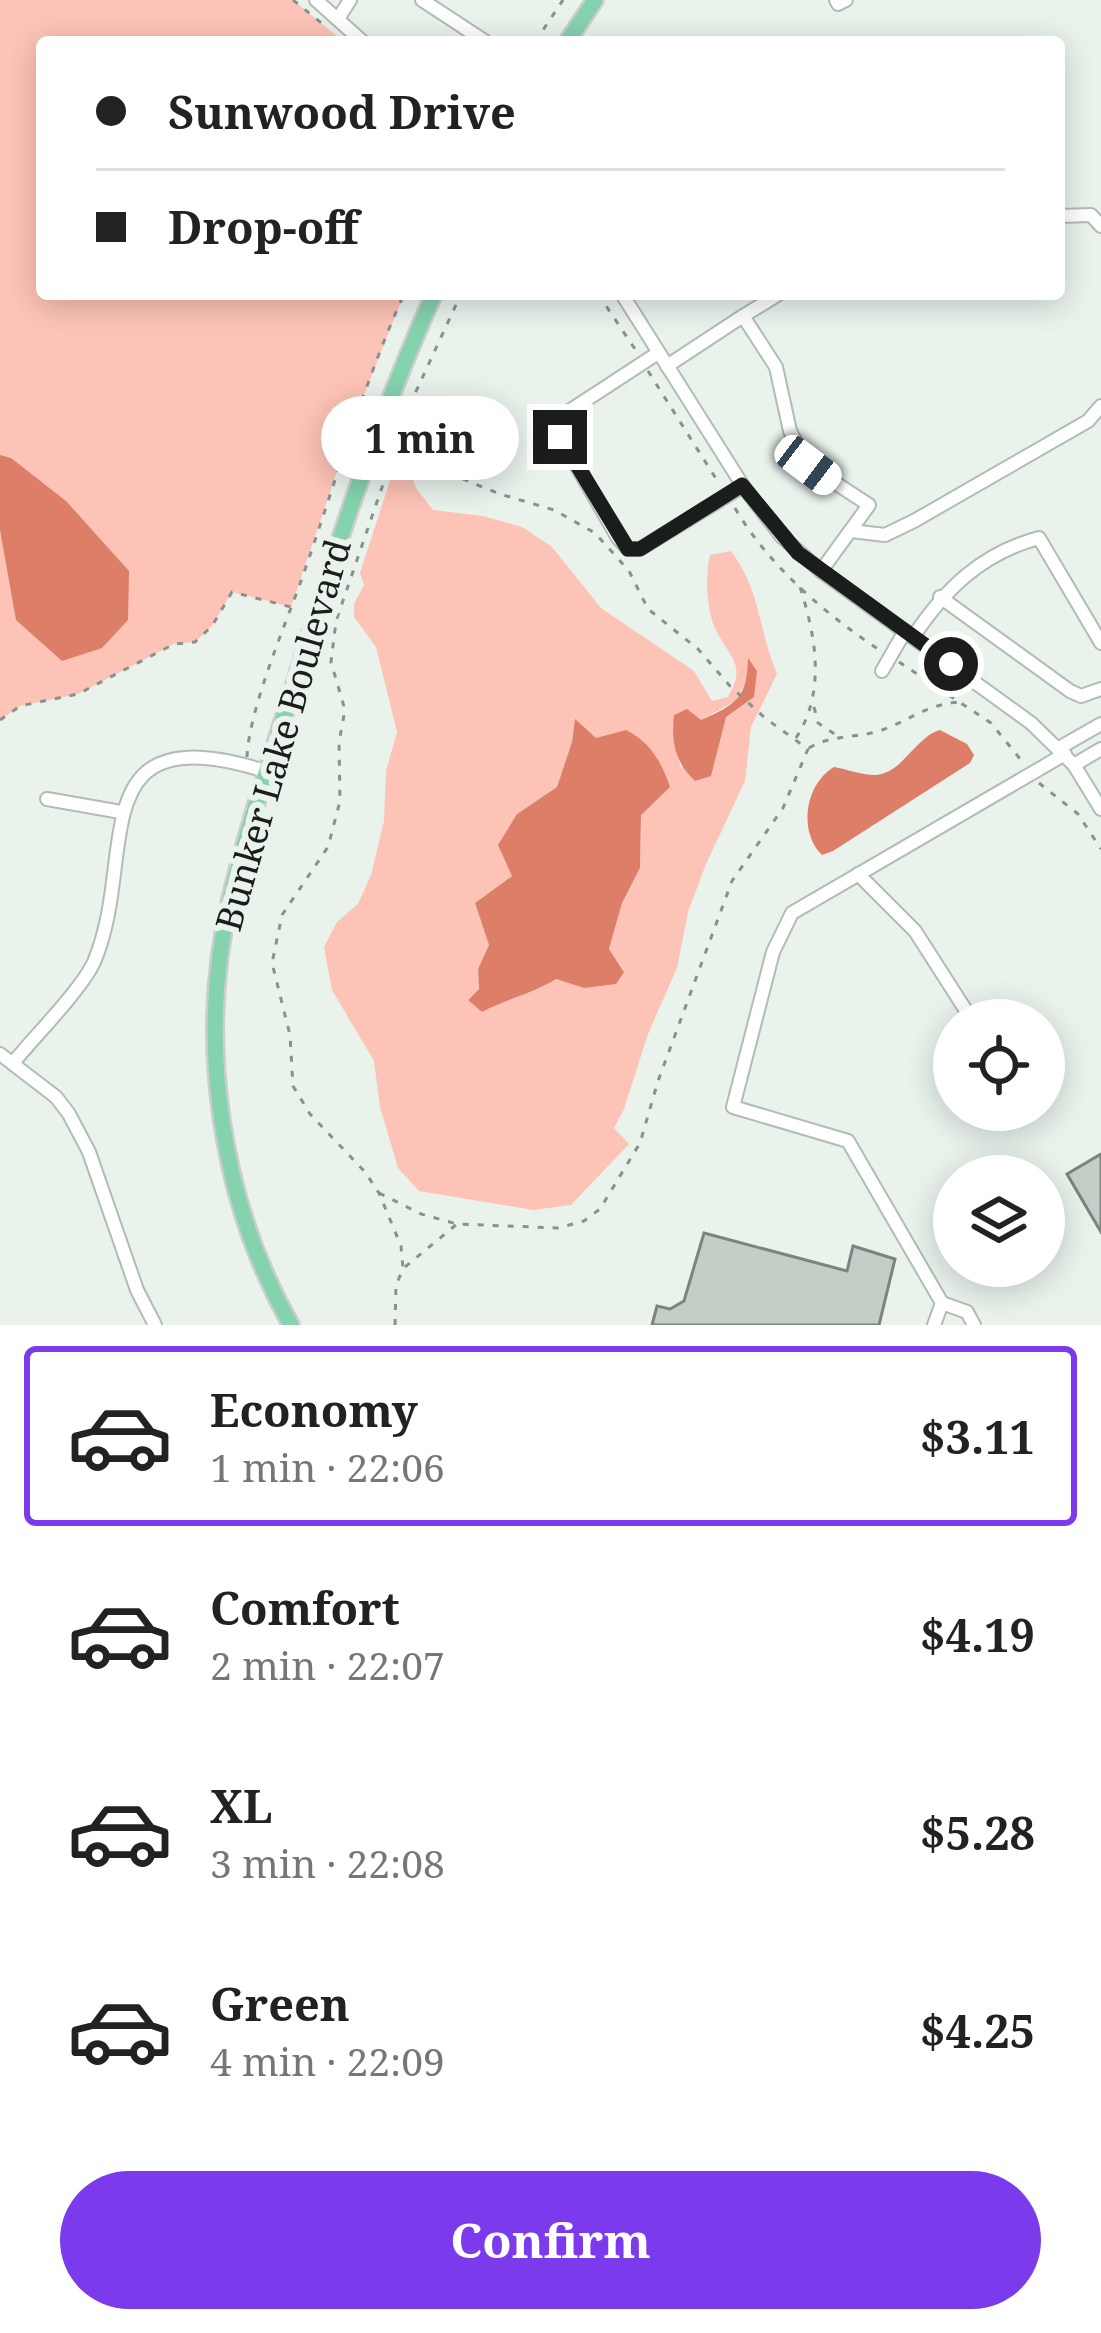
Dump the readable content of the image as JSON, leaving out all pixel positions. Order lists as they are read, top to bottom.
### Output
{
  "streets": {
    "main road": ["Bunker Lake Boulevard"]
  },
  "page": {
    "banner": ["Sunwood Drive", "Drop-off"],
    "bubble": "1 min",
    "list": [
      {
        "name": "Economy",
        "note": "1 min · 22:06",
        "value": "$3.11"
      },
      {
        "name": "Comfort",
        "note": "2 min · 22:07",
        "value": "$4.19"
      },
      {
        "name": "XL",
        "note": "3 min · 22:08",
        "value": "$5.28"
      },
      {
        "name": "Green",
        "note": "4 min · 22:09",
        "value": "$4.25"
      }
    ],
    "buttons": "Confirm"
  }
}
